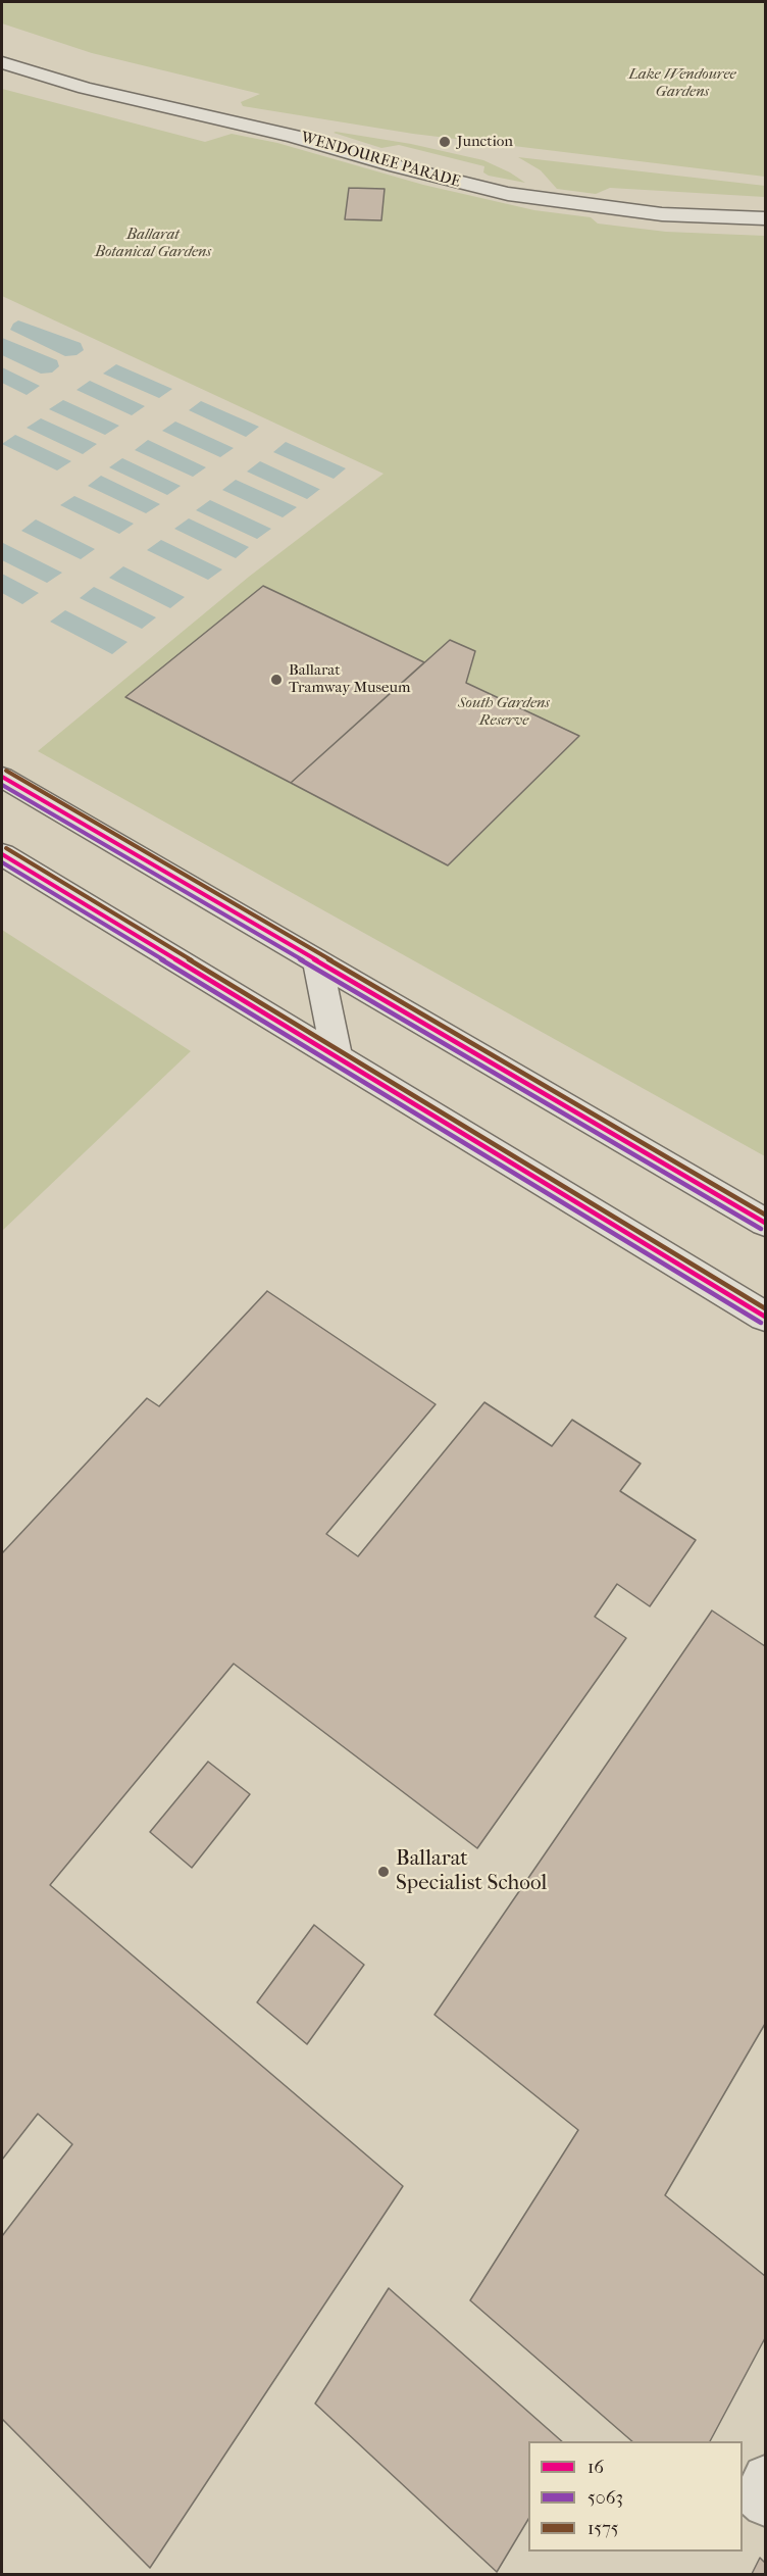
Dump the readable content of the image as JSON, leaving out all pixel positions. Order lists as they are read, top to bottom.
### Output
{
  "streets": {
    "main road": ["WENDOUREE PARADE"]
  },
  "parks": ["Lake Wendouree Gardens", "Ballarat Botanical Gardens", "South Gardens Reserve"],
  "places": ["Junction", "Ballarat Tramway Museum", "Ballarat Specialist School"],
  "lines": ["transit line 1575", "transit line 16", "transit line 5063"],
  "legend": ["16", "5063", "1575"]
}
